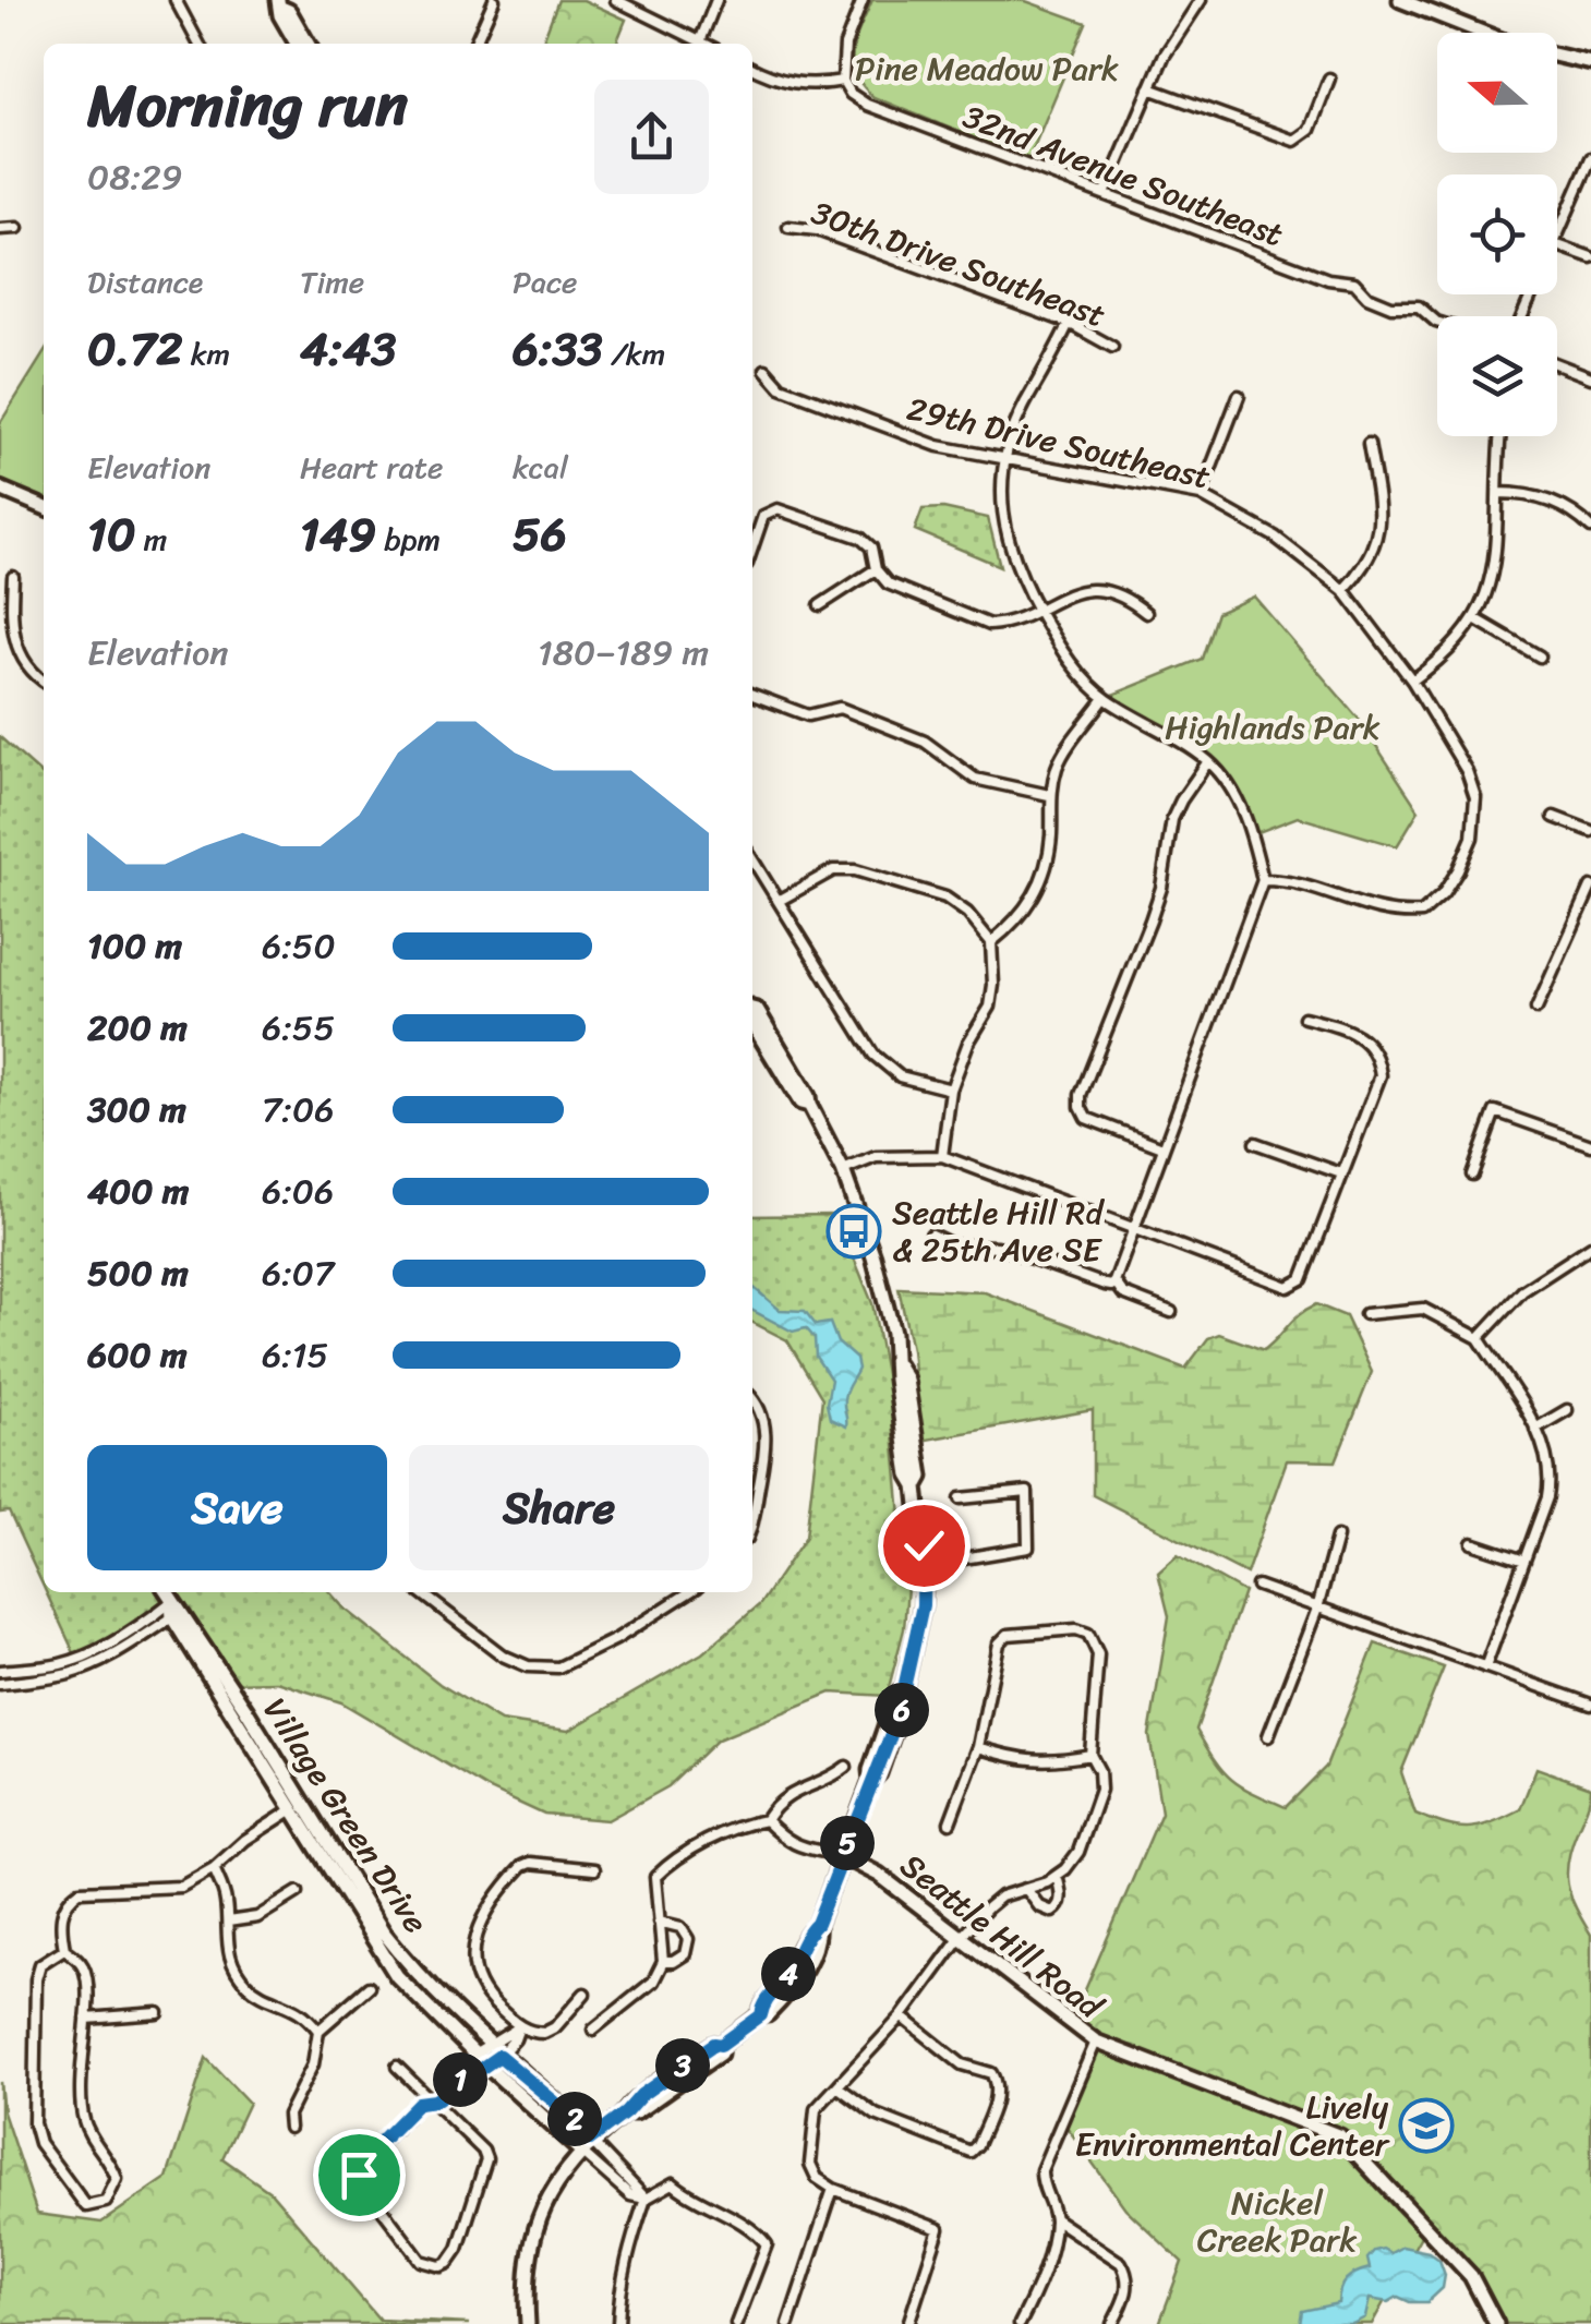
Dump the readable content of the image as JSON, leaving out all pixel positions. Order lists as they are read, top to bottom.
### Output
{
  "streets": {
    "street": [
      "32nd Avenue Southeast",
      "30th Drive Southeast",
      "29th Drive Southeast",
      "Village Green Drive",
      "Seattle Hill Road"
    ]
  },
  "parks": ["Pine Meadow Park", "Highlands Park", "Nickel Creek Park"],
  "places": {
    "bus stop": ["Seattle Hill Rd & 25th Ave SE"],
    "school or university": ["Lively Environmental Center"]
  },
  "north": "left",
  "page": {
    "heading": ["Morning run", "08:29"],
    "stats": [
      ["Distance", "0.72 km"],
      ["Time", "4:43"],
      ["Pace", "6:33 /km"],
      ["Elevation", "10 m"],
      ["Heart rate", "149 bpm"],
      ["kcal", "56"]
    ],
    "chart": ["Elevation", "180–189 m"],
    "list": [
      {
        "name": "100 m",
        "note": "6:50"
      },
      {
        "name": "200 m",
        "note": "6:55"
      },
      {
        "name": "300 m",
        "note": "7:06"
      },
      {
        "name": "400 m",
        "note": "6:06"
      },
      {
        "name": "500 m",
        "note": "6:07"
      },
      {
        "name": "600 m",
        "note": "6:15"
      }
    ],
    "buttons": ["Save", "Share"],
    "pins": [
      "6",
      "5",
      "4",
      "3",
      "1",
      "2"
    ]
  }
}
